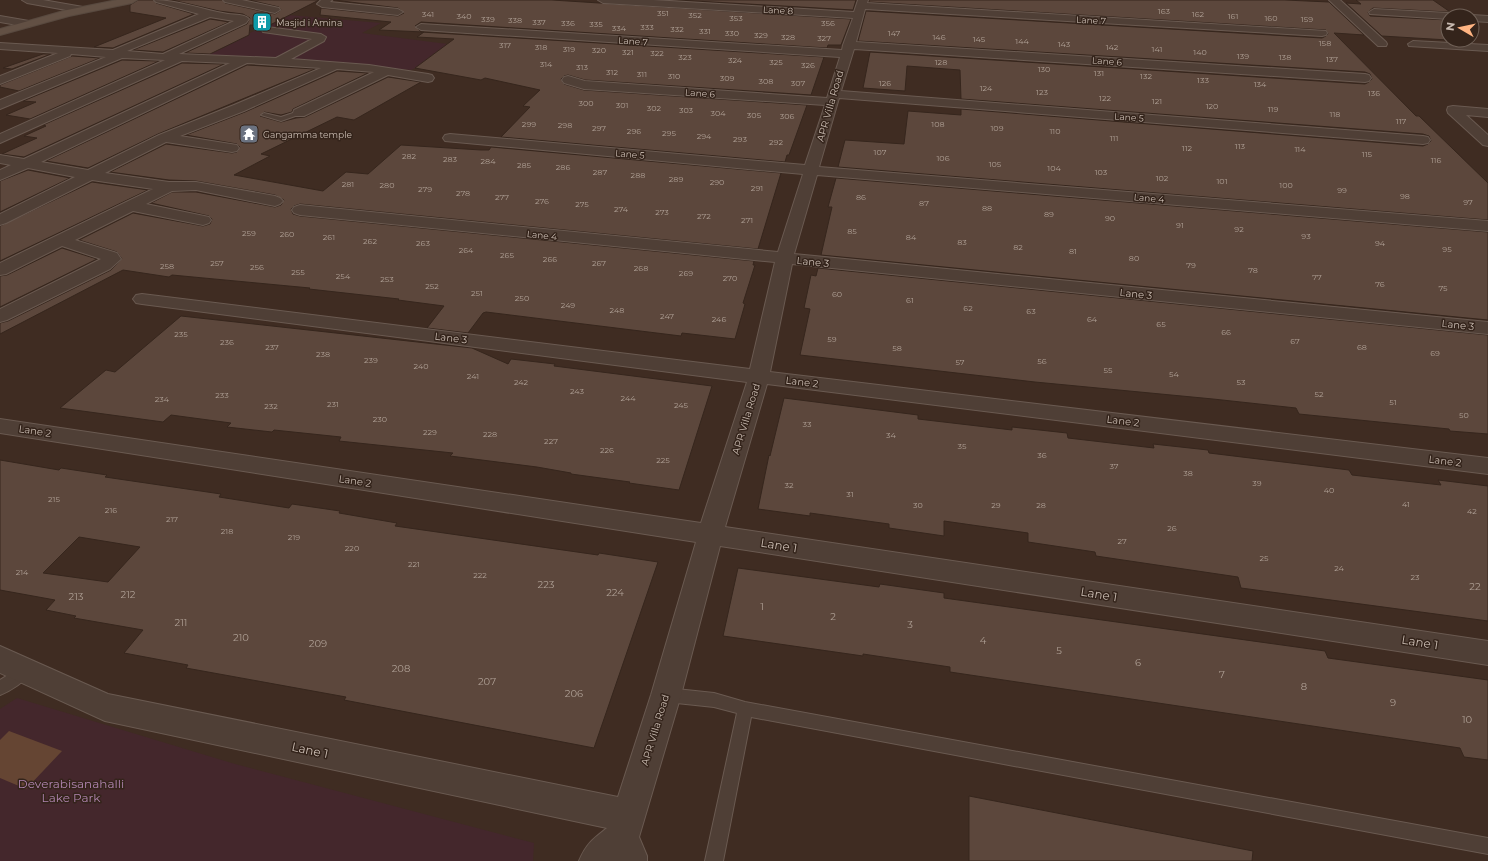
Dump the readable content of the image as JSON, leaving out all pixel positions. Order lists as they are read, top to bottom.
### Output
{
  "streets": {
    "street": [
      "Lane 8",
      "Lane 7",
      "Lane 6",
      "APR Villa Road",
      "Lane 5",
      "Lane 4",
      "Lane 3",
      "Lane 2",
      "Lane 1"
    ]
  },
  "crossings": [
    ["Lane 8", "Lane 7"],
    ["Lane 8", "APR Villa Road"],
    ["Lane 7", "Lane 6"],
    ["Lane 7", "APR Villa Road"],
    ["Lane 6", "APR Villa Road"],
    ["Lane 6", "Lane 5"],
    ["APR Villa Road", "Lane 5"],
    ["APR Villa Road", "Lane 4"],
    ["APR Villa Road", "Lane 3"],
    ["APR Villa Road", "Lane 2"],
    ["APR Villa Road", "Lane 1"],
    ["Lane 5", "Lane 4"],
    ["Lane 4", "Lane 3"],
    ["Lane 3", "Lane 2"],
    ["Lane 2", "Lane 1"]
  ],
  "parks": ["Deverabisanahalli Lake Park"],
  "places": {
    "building": ["Masjid i Amina"],
    "temple": ["Gangamma temple"]
  },
  "house_numbers": [
    "163",
    "351",
    "341",
    "162",
    "352",
    "340",
    "161",
    "353",
    "160",
    "339",
    "159",
    "338",
    "337",
    "336",
    "356",
    "335",
    "333",
    "334",
    "332",
    "331",
    "330",
    "147",
    "329",
    "328",
    "146",
    "327",
    "145",
    "144",
    "158",
    "143",
    "317",
    "318",
    "142",
    "319",
    "141",
    "320",
    "321",
    "140",
    "322",
    "139",
    "323",
    "138",
    "137",
    "324",
    "325",
    "128",
    "314",
    "326",
    "313",
    "130",
    "312",
    "131",
    "311",
    "310",
    "132",
    "309",
    "133",
    "308",
    "307",
    "126",
    "134",
    "124",
    "123",
    "136",
    "122",
    "121",
    "300",
    "301",
    "120",
    "302",
    "119",
    "303",
    "304",
    "118",
    "305",
    "306",
    "117",
    "299",
    "108",
    "298",
    "297",
    "109",
    "296",
    "110",
    "295",
    "294",
    "111",
    "293",
    "292",
    "113",
    "112",
    "114",
    "107",
    "115",
    "282",
    "106",
    "283",
    "116",
    "284",
    "105",
    "285",
    "286",
    "104",
    "287",
    "103",
    "288",
    "102",
    "289",
    "101",
    "290",
    "281",
    "280",
    "100",
    "291",
    "279",
    "99",
    "278",
    "98",
    "277",
    "86",
    "276",
    "97",
    "87",
    "275",
    "88",
    "274",
    "273",
    "89",
    "272",
    "90",
    "271",
    "91",
    "92",
    "85",
    "259",
    "260",
    "93",
    "261",
    "84",
    "262",
    "83",
    "263",
    "94",
    "82",
    "95",
    "264",
    "81",
    "265",
    "80",
    "266",
    "257",
    "267",
    "79",
    "258",
    "256",
    "268",
    "78",
    "255",
    "269",
    "254",
    "77",
    "270",
    "253",
    "76",
    "252",
    "75",
    "251",
    "60",
    "250",
    "61",
    "249",
    "62",
    "248",
    "63",
    "247",
    "246",
    "64",
    "65",
    "66",
    "235",
    "59",
    "67",
    "236",
    "237",
    "68",
    "58",
    "69",
    "238",
    "239",
    "56",
    "57",
    "240",
    "55",
    "54",
    "241",
    "242",
    "53",
    "243",
    "52",
    "233",
    "244",
    "234",
    "51",
    "231",
    "245",
    "232",
    "50",
    "230",
    "33",
    "229",
    "228",
    "34",
    "227",
    "35",
    "226",
    "36",
    "225",
    "37",
    "38",
    "39",
    "32",
    "40",
    "31",
    "215",
    "41",
    "30",
    "29",
    "28",
    "216",
    "42",
    "217",
    "26",
    "218",
    "219",
    "27",
    "220",
    "25",
    "221",
    "24",
    "214",
    "222",
    "23",
    "223",
    "22",
    "224",
    "212",
    "213",
    "1",
    "2",
    "211",
    "3",
    "210",
    "4",
    "209",
    "5",
    "6",
    "208",
    "7",
    "207",
    "8",
    "206",
    "9",
    "10"
  ],
  "north": "left"
}
